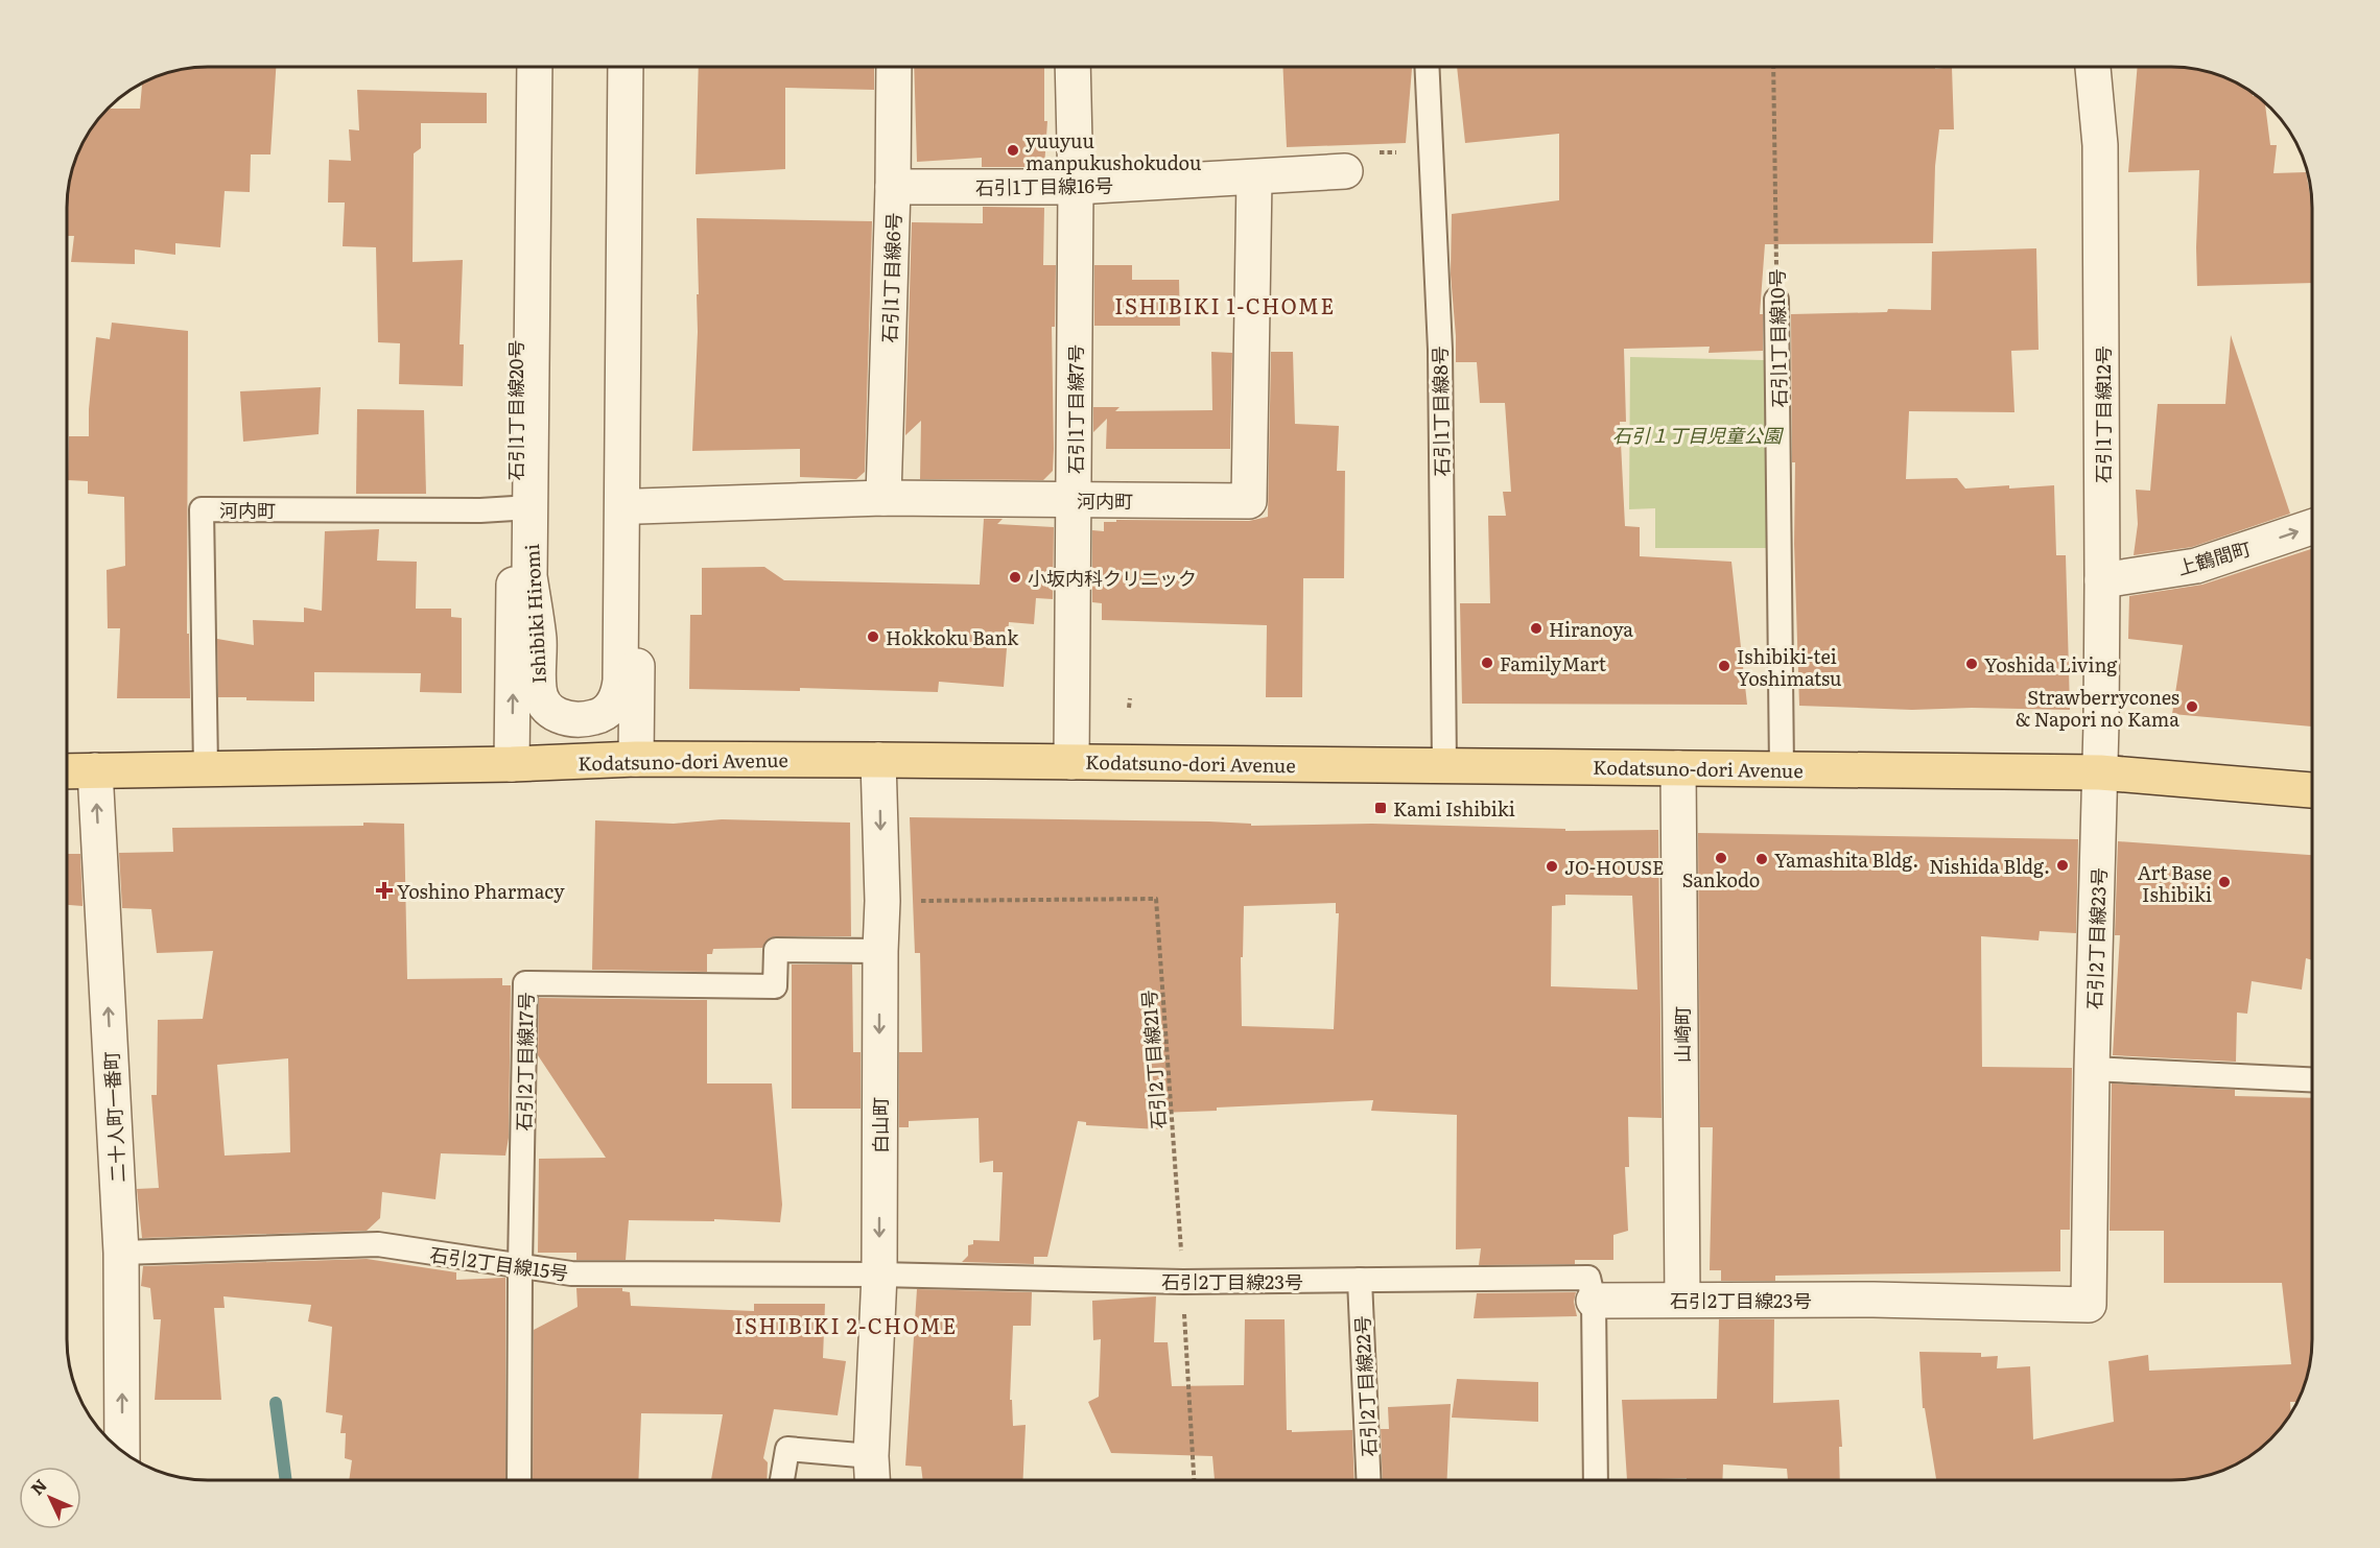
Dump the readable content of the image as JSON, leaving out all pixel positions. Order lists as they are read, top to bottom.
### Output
{
  "streets": {
    "main road": ["Kodatsuno-dori Avenue"],
    "street": [
      "石引1丁目線16号",
      "石引1丁目線6号",
      "石引1丁目線7号",
      "石引1丁目線20号",
      "石引1丁目線12号",
      "河内町",
      "上鶴間町",
      "Ishibiki Hiromi",
      "石引2丁目線23号",
      "山崎町",
      "二十人町一番町",
      "白山町"
    ],
    "lane": [
      "石引1丁目線10号",
      "石引1丁目線8号",
      "石引2丁目線17号",
      "石引2丁目線15号",
      "石引2丁目線22号"
    ],
    "path": ["石引2丁目線21号"]
  },
  "crossings": [
    ["石引1丁目線16号", "石引1丁目線6号"],
    ["石引1丁目線16号", "石引1丁目線7号"],
    ["石引1丁目線16号", "河内町"],
    ["石引1丁目線6号", "河内町"],
    ["石引1丁目線10号", "Kodatsuno-dori Avenue"],
    ["石引1丁目線7号", "河内町"],
    ["石引1丁目線7号", "Kodatsuno-dori Avenue"],
    ["石引1丁目線20号", "河内町"],
    ["石引1丁目線20号", "Kodatsuno-dori Avenue"],
    ["石引1丁目線8号", "Kodatsuno-dori Avenue"],
    ["石引1丁目線12号", "上鶴間町"],
    ["石引1丁目線12号", "Kodatsuno-dori Avenue"],
    ["石引1丁目線12号", "石引2丁目線23号"],
    ["河内町", "Kodatsuno-dori Avenue"],
    ["Kodatsuno-dori Avenue", "石引2丁目線23号"],
    ["Kodatsuno-dori Avenue", "山崎町"],
    ["Kodatsuno-dori Avenue", "二十人町一番町"],
    ["Kodatsuno-dori Avenue", "白山町"],
    ["石引2丁目線23号", "山崎町"],
    ["石引2丁目線23号", "石引2丁目線21号"],
    ["石引2丁目線23号", "白山町"],
    ["石引2丁目線23号", "石引2丁目線15号"],
    ["石引2丁目線23号", "石引2丁目線22号"],
    ["石引2丁目線21号", "白山町"],
    ["石引2丁目線17号", "白山町"],
    ["石引2丁目線17号", "石引2丁目線15号"],
    ["二十人町一番町", "石引2丁目線15号"],
    ["白山町", "石引2丁目線15号"]
  ],
  "one_way": ["上鶴間町", "二十人町一番町", "白山町"],
  "districts": ["ISHIBIKI 1-CHOME", "ISHIBIKI 2-CHOME"],
  "parks": ["石引１丁目児童公園"],
  "places": {
    "other": [
      "yuuyuu manpukushokudou",
      "小坂内科クリニック",
      "Hiranoya",
      "Hokkoku Bank",
      "FamilyMart",
      "Yoshida Living",
      "Ishibiki-tei Yoshimatsu",
      "Strawberrycones & Napori no Kama",
      "Sankodo",
      "Yamashita Bldg.",
      "Nishida Bldg.",
      "JO-HOUSE",
      "Art Base Ishibiki"
    ],
    "transit": ["Kami Ishibiki"],
    "health": ["Yoshino Pharmacy"]
  },
  "north": "top left"
}
